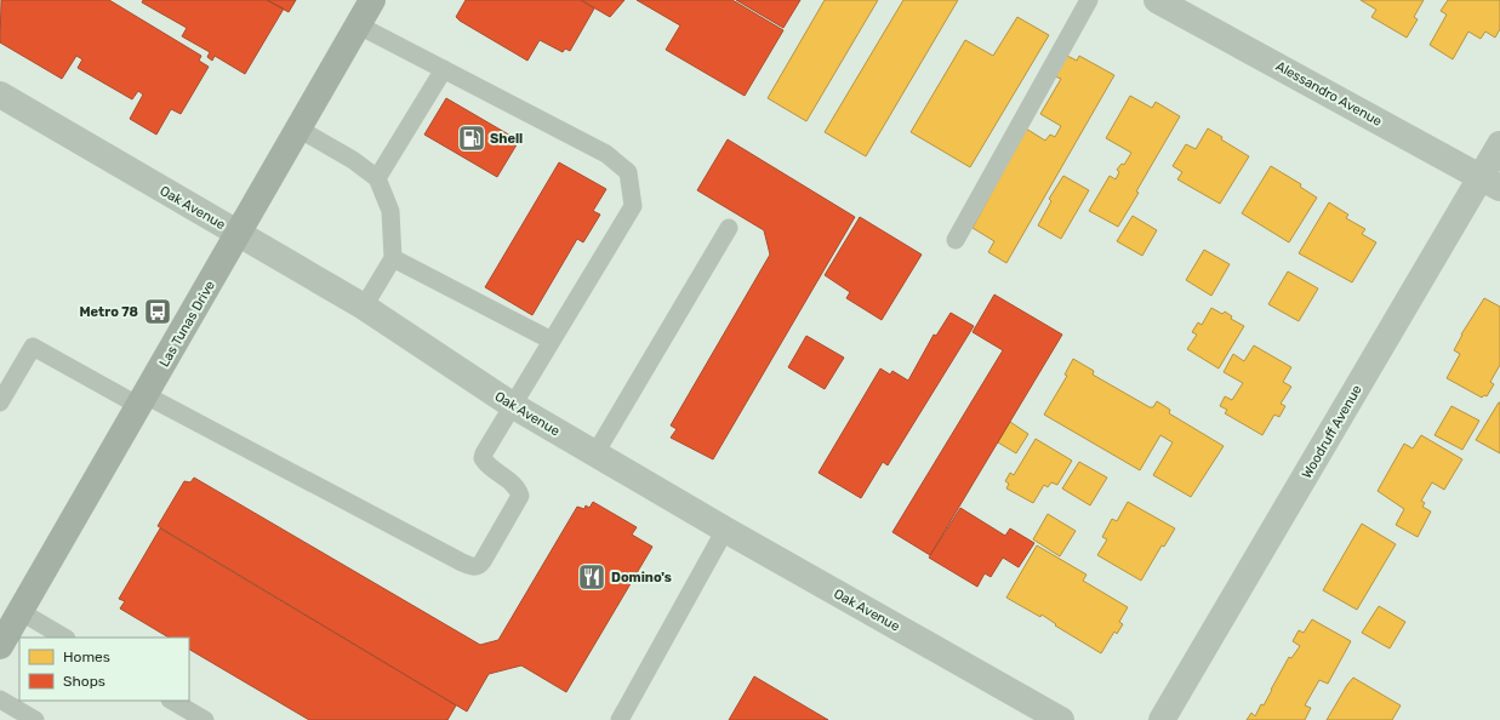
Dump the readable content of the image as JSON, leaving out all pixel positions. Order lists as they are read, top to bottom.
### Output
{
  "streets": {
    "main road": ["Las Tunas Drive"],
    "street": ["Alessandro Avenue", "Oak Avenue", "Woodruff Avenue"]
  },
  "crossings": [
    ["Alessandro Avenue", "Woodruff Avenue"],
    ["Oak Avenue", "Las Tunas Drive"]
  ],
  "places": {
    "fuel station": ["Shell"],
    "bus stop": ["Metro 78"],
    "restaurant": ["Domino's"]
  },
  "legend": ["Homes", "Shops"]
}
